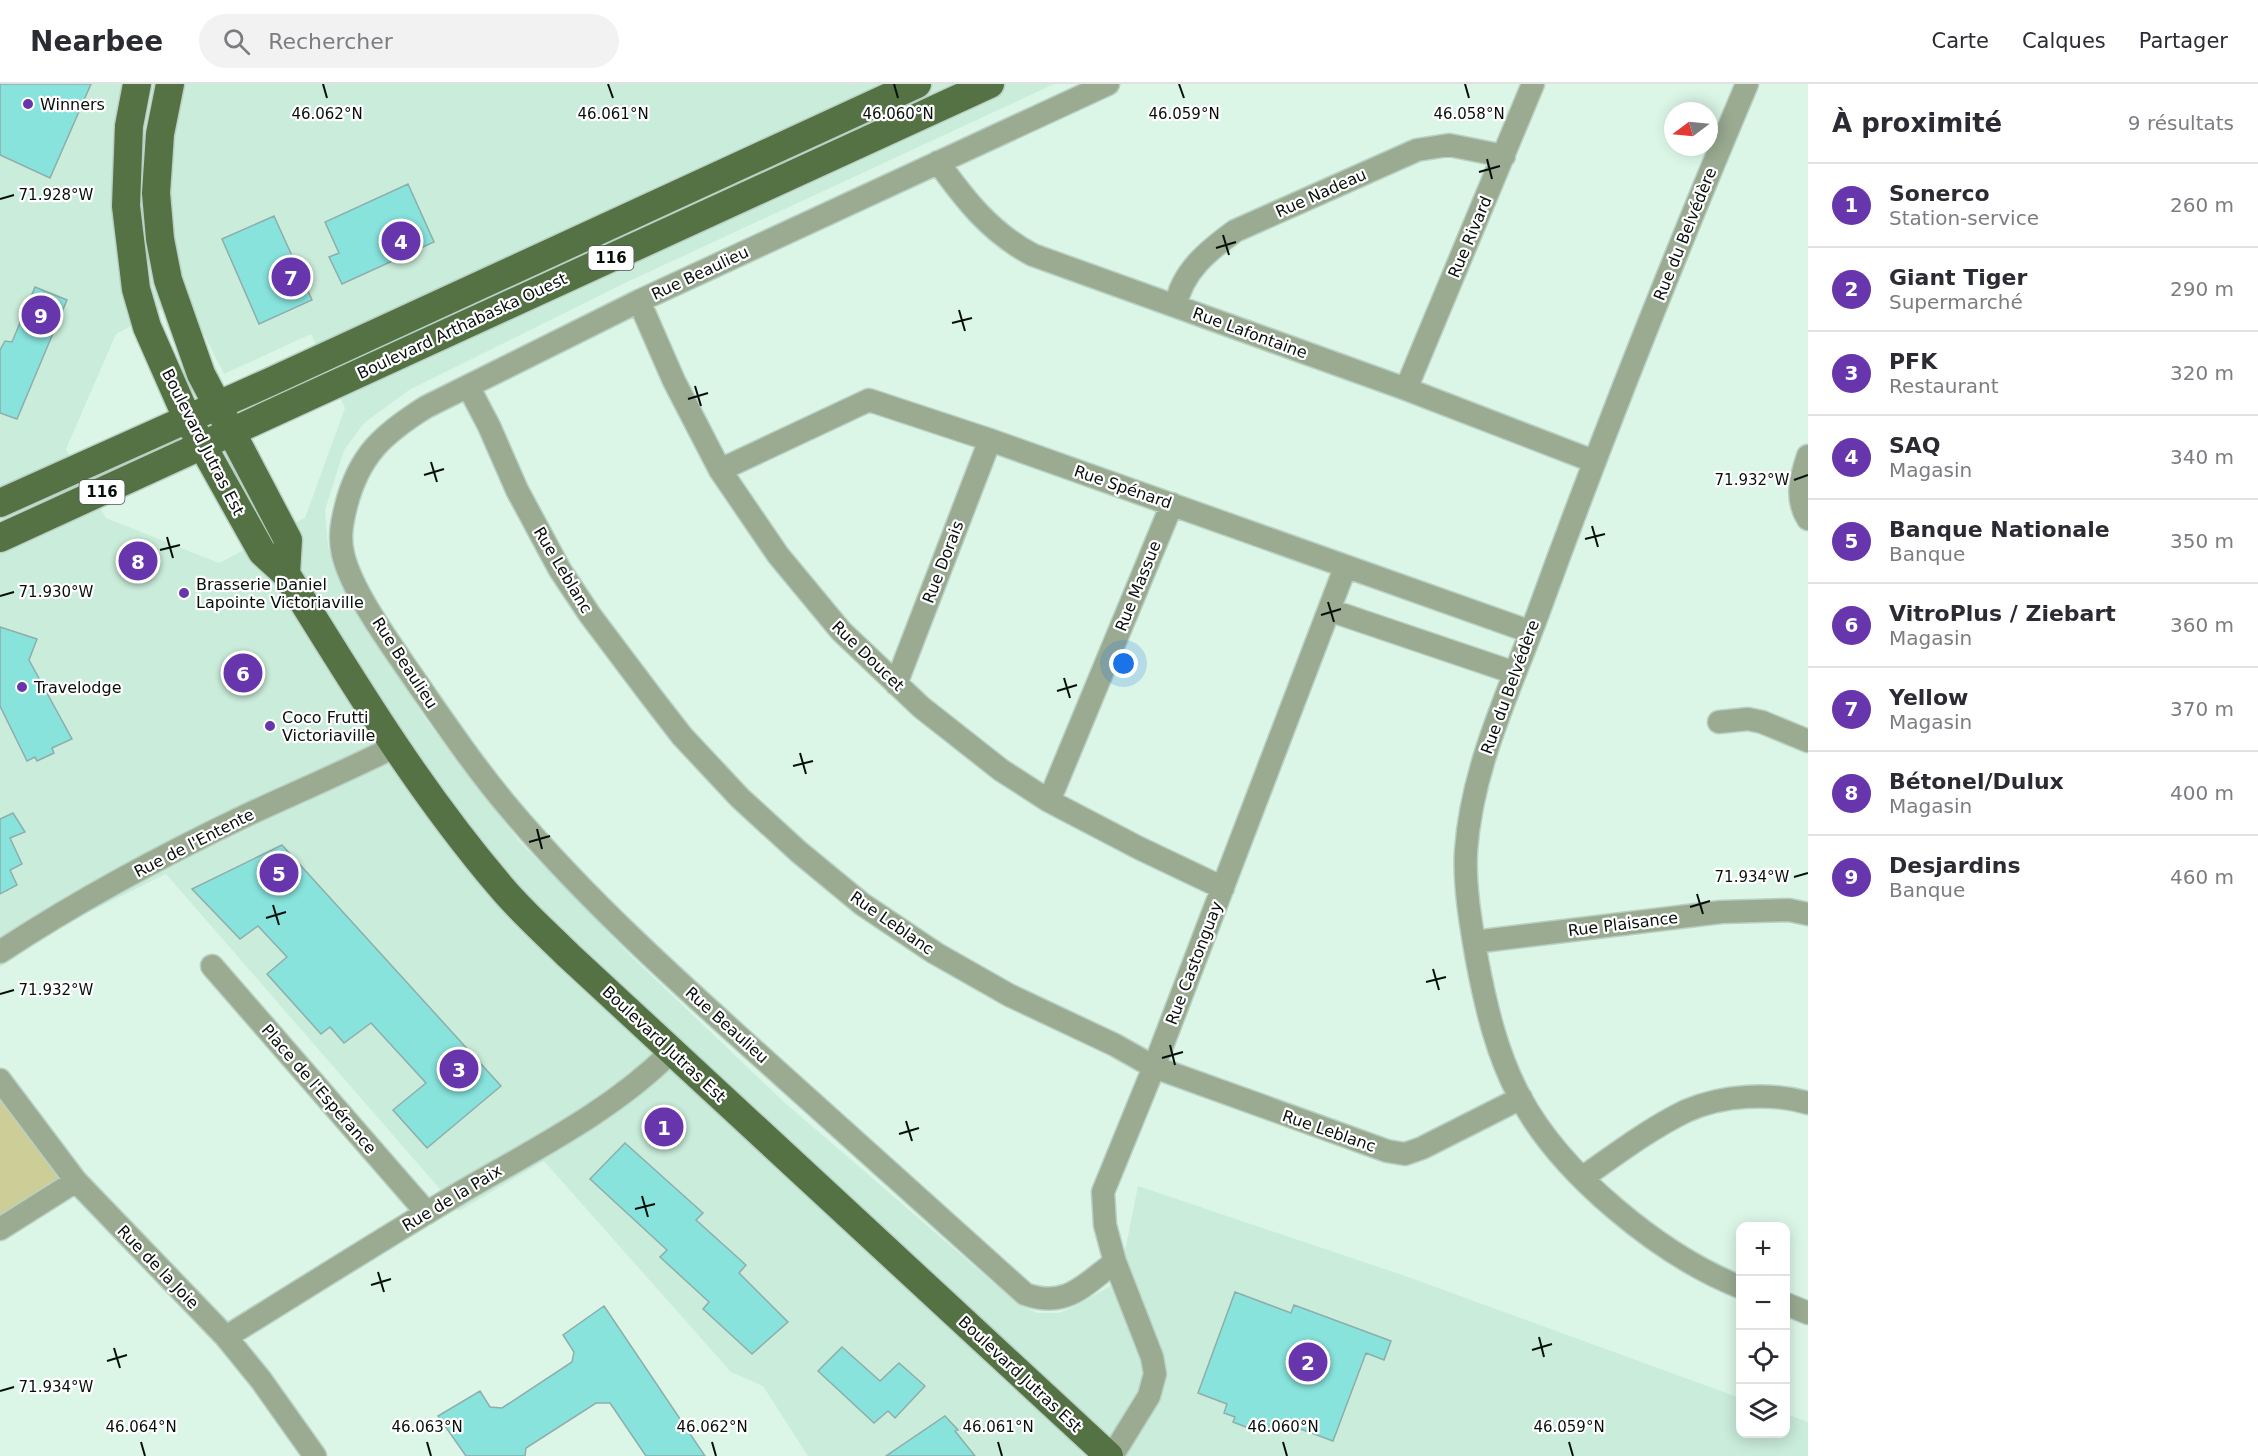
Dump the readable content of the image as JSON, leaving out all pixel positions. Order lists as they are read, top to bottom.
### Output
{
  "streets": {
    "main road": ["116", "Boulevard Arthabaska Ouest", "Boulevard Jutras Est"],
    "street": [
      "Rue Nadeau",
      "Rue du Belvédère",
      "Rue Rivard",
      "Rue Beaulieu",
      "Rue Lafontaine",
      "Rue Spénard",
      "Rue Dorais",
      "Rue Leblanc",
      "Rue Massue",
      "Rue Doucet",
      "Rue de l'Entente",
      "Rue Plaisance",
      "Rue Castonguay",
      "Place de l'Espérance",
      "Rue de la Paix",
      "Rue de la Joie"
    ]
  },
  "crossings": [
    ["Rue Nadeau", "Rue Rivard"],
    ["Rue Nadeau", "Rue Lafontaine"],
    ["Rue du Belvédère", "Rue Lafontaine"],
    ["Rue du Belvédère", "Rue Spénard"],
    ["Rue du Belvédère", "Rue Leblanc"],
    ["Rue du Belvédère", "Rue Plaisance"],
    ["Rue Rivard", "Rue Lafontaine"],
    ["Rue Beaulieu", "Rue Lafontaine"],
    ["Rue Beaulieu", "Rue Leblanc"],
    ["Rue Beaulieu", "Rue Doucet"],
    ["Rue Beaulieu", "Rue Castonguay"],
    ["Boulevard Arthabaska Ouest", "Boulevard Jutras Est"],
    ["Boulevard Jutras Est", "Rue de l'Entente"],
    ["Boulevard Jutras Est", "Rue Castonguay"],
    ["Boulevard Jutras Est", "Rue de la Paix"],
    ["Rue Spénard", "Rue Dorais"],
    ["Rue Spénard", "Rue Massue"],
    ["Rue Spénard", "Rue Doucet"],
    ["Rue Spénard", "Rue Castonguay"],
    ["Rue Dorais", "Rue Doucet"],
    ["Rue Leblanc", "Rue Castonguay"],
    ["Rue Massue", "Rue Doucet"],
    ["Rue Doucet", "Rue Castonguay"],
    ["Place de l'Espérance", "Rue de la Paix"],
    ["Rue de la Paix", "Rue de la Joie"]
  ],
  "places": [
    "Winners",
    "Brasserie Daniel Lapointe Victoriaville",
    "Travelodge",
    "Coco Frutti Victoriaville"
  ],
  "north": "left",
  "page": {
    "header": "Nearbee",
    "search": "Rechercher",
    "nav": ["Carte", "Calques", "Partager"],
    "heading": ["À proximité", "9 résultats"],
    "list": [
      {
        "mark": "1",
        "name": "Sonerco",
        "note": "Station-service",
        "value": "260 m"
      },
      {
        "mark": "2",
        "name": "Giant Tiger",
        "note": "Supermarché",
        "value": "290 m"
      },
      {
        "mark": "3",
        "name": "PFK",
        "note": "Restaurant",
        "value": "320 m"
      },
      {
        "mark": "4",
        "name": "SAQ",
        "note": "Magasin",
        "value": "340 m"
      },
      {
        "mark": "5",
        "name": "Banque Nationale",
        "note": "Banque",
        "value": "350 m"
      },
      {
        "mark": "6",
        "name": "VitroPlus / Ziebart",
        "note": "Magasin",
        "value": "360 m"
      },
      {
        "mark": "7",
        "name": "Yellow",
        "note": "Magasin",
        "value": "370 m"
      },
      {
        "mark": "8",
        "name": "Bétonel/Dulux",
        "note": "Magasin",
        "value": "400 m"
      },
      {
        "mark": "9",
        "name": "Desjardins",
        "note": "Banque",
        "value": "460 m"
      }
    ],
    "pins": [
      "4",
      "7",
      "9",
      "8",
      "6",
      "5",
      "3",
      "1",
      "2"
    ],
    "map_buttons": ["+", "−"]
  },
  "coordinates": [
    "46.062°N",
    "46.061°N",
    "46.060°N",
    "46.059°N",
    "46.058°N",
    "71.928°W",
    "71.932°W",
    "71.930°W",
    "71.934°W",
    "46.064°N",
    "46.063°N"
  ]
}
